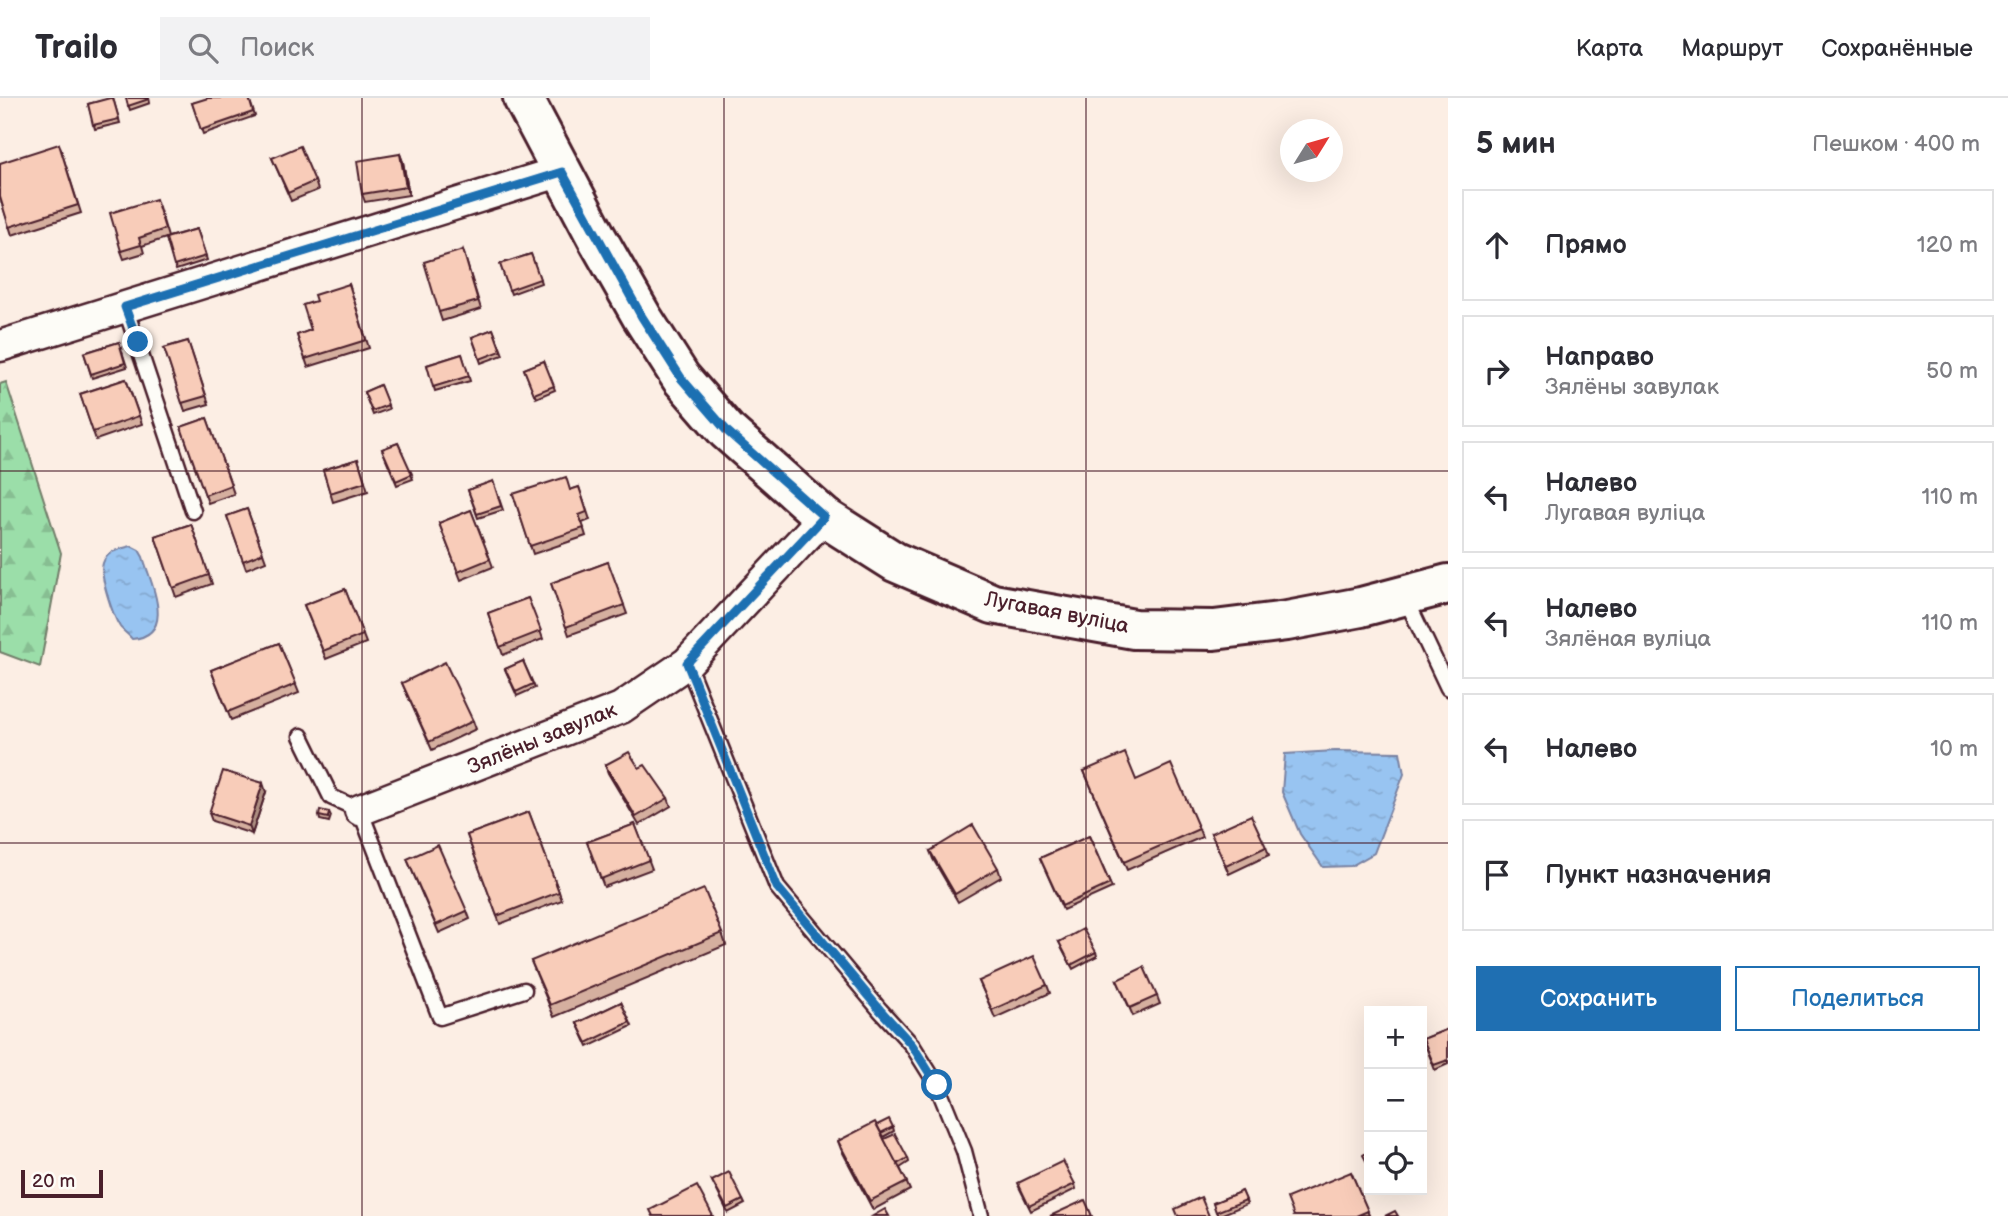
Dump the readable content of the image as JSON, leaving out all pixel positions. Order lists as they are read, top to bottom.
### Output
{
  "streets": {
    "street": ["Лугавая вуліца", "Зялёны завулак"]
  },
  "crossings": [
    ["Лугавая вуліца", "Зялёны завулак"]
  ],
  "scale_bar": "20 m",
  "north": "top right",
  "page": {
    "header": "Trailo",
    "search": "Поиск",
    "nav": ["Карта", "Маршрут", "Сохранённые"],
    "heading": ["5 мин", "Пешком · 400 m"],
    "list": [
      ["Прямо", "120 m"],
      ["Направо", "Зялёны завулак", "50 m"],
      ["Налево", "Лугавая вуліца", "110 m"],
      ["Налево", "Зялёная вуліца", "110 m"],
      ["Налево", "10 m"],
      "Пункт назначения"
    ],
    "buttons": ["Сохранить", "Поделиться"],
    "map_buttons": ["+", "−"],
    "scale": "20 m"
  }
}
